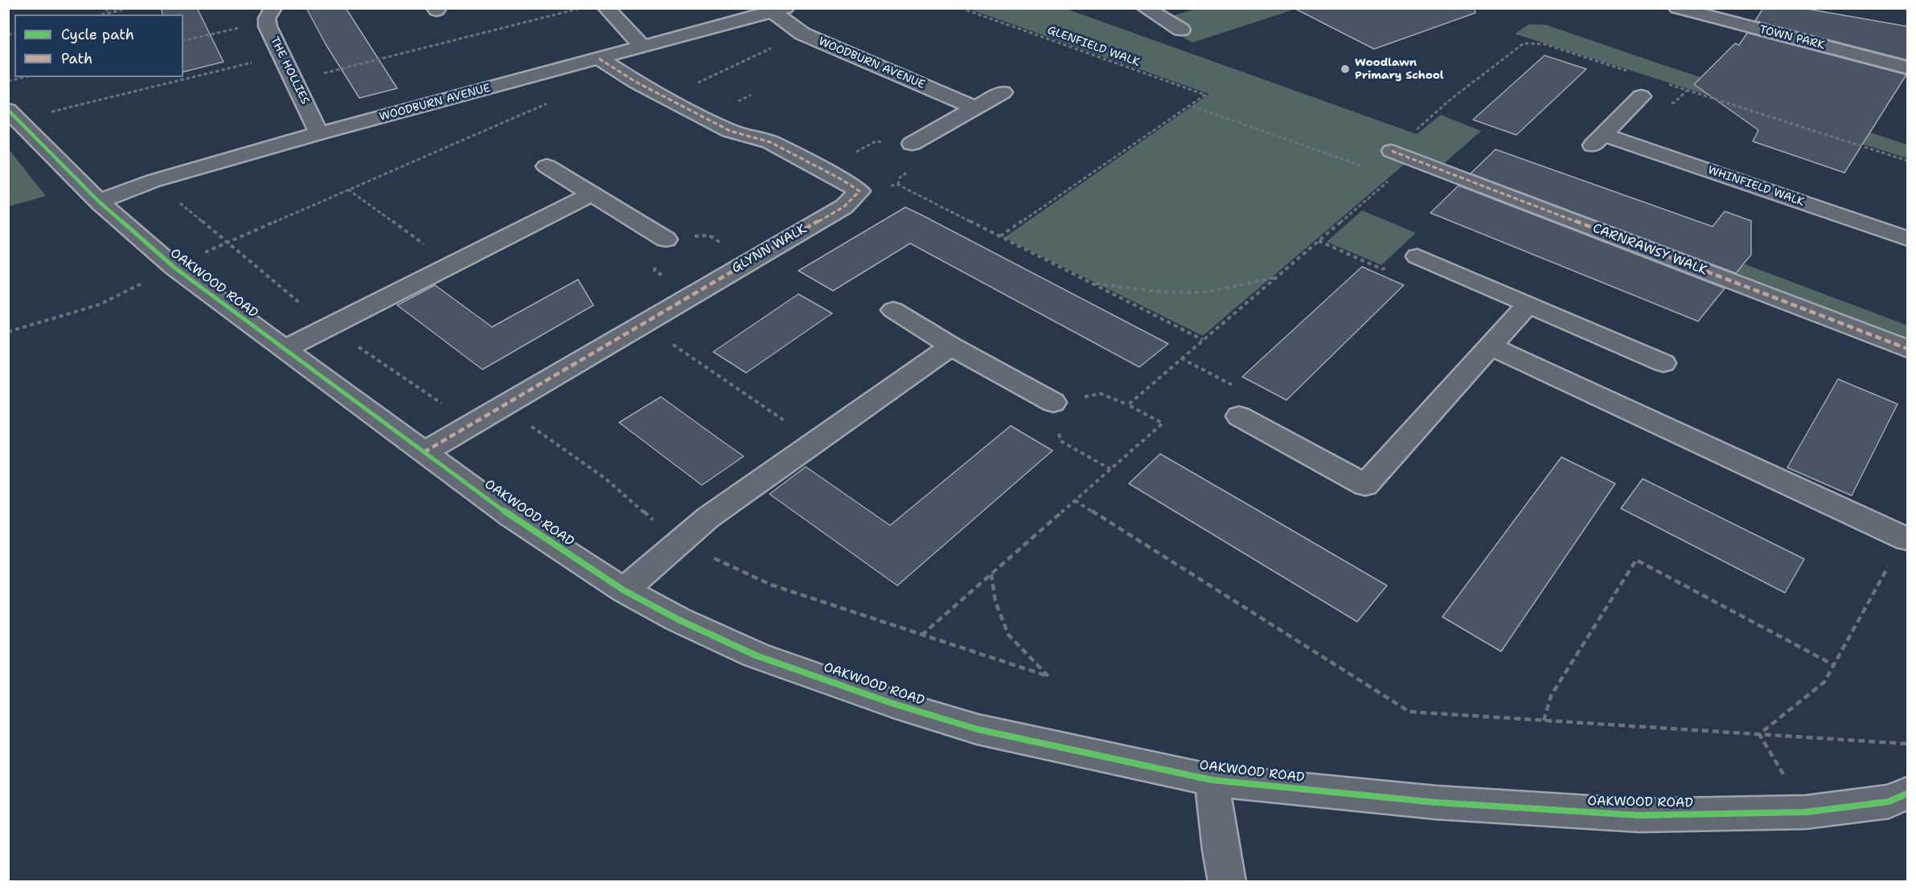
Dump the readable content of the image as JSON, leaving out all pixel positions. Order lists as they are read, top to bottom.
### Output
{
  "streets": {
    "street": [
      "TOWN PARK",
      "WOODBURN AVENUE",
      "THE HOLLIES",
      "WHINFIELD WALK",
      "GLYNN WALK",
      "CARNRAWSY WALK",
      "OAKWOOD ROAD"
    ],
    "path": ["GLENFIELD WALK"]
  },
  "crossings": [
    ["WOODBURN AVENUE", "THE HOLLIES"],
    ["WOODBURN AVENUE", "OAKWOOD ROAD"],
    ["GLYNN WALK", "OAKWOOD ROAD"]
  ],
  "places": ["Woodlawn Primary School"],
  "legend": ["Cycle path", "Path"]
}
